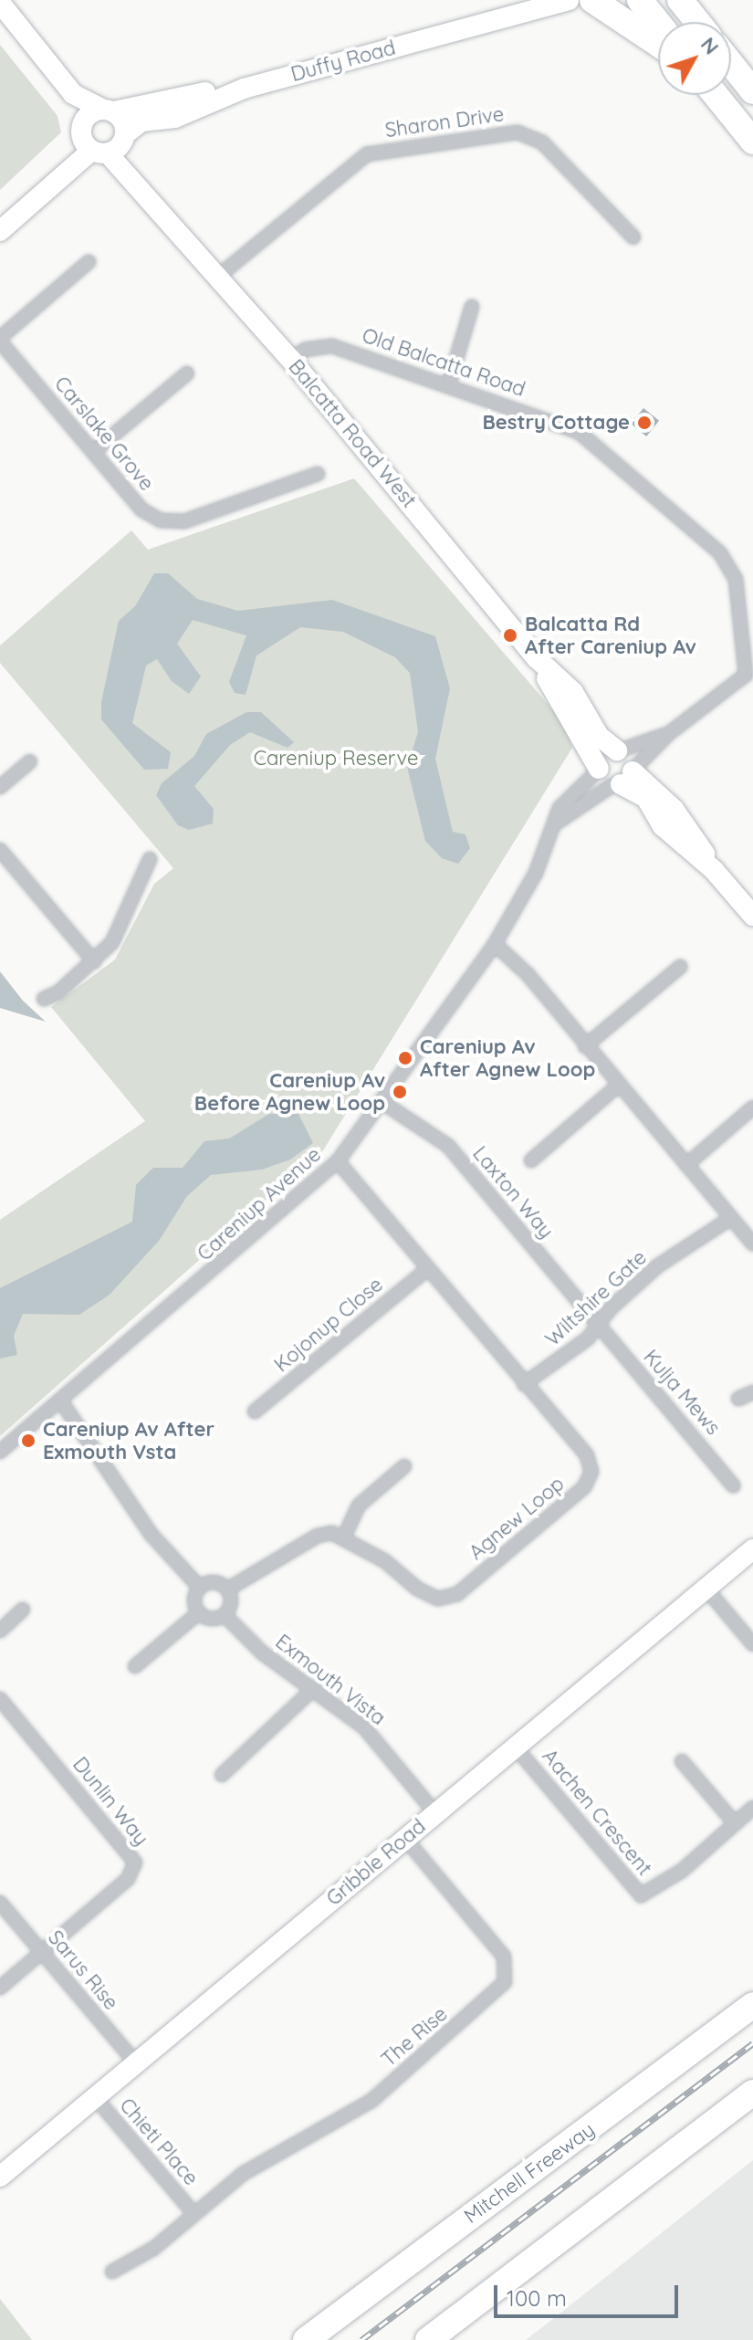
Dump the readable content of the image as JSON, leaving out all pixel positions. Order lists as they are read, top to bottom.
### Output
{
  "streets": {
    "highway": ["Mitchell Freeway"],
    "street": [
      "Duffy Road",
      "Sharon Drive",
      "Old Balcatta Road",
      "Carslake Grove",
      "Balcatta Road West",
      "Laxton Way",
      "Careniup Avenue",
      "Wiltshire Gate",
      "Kojonup Close",
      "Kulja Mews",
      "Agnew Loop",
      "Exmouth Vista",
      "Dunlin Way",
      "Aachen Crescent",
      "Gribble Road",
      "Sarus Rise",
      "The Rise",
      "Chieti Place"
    ]
  },
  "crossings": [
    ["Duffy Road", "Balcatta Road West"],
    ["Sharon Drive", "Balcatta Road West"],
    ["Old Balcatta Road", "Balcatta Road West"],
    ["Balcatta Road West", "Careniup Avenue"],
    ["Laxton Way", "Careniup Avenue"],
    ["Laxton Way", "Wiltshire Gate"],
    ["Laxton Way", "Kulja Mews"],
    ["Careniup Avenue", "Agnew Loop"],
    ["Wiltshire Gate", "Kulja Mews"],
    ["Wiltshire Gate", "Agnew Loop"],
    ["Kojonup Close", "Agnew Loop"],
    ["Exmouth Vista", "Gribble Road"],
    ["Dunlin Way", "Sarus Rise"],
    ["Aachen Crescent", "Gribble Road"],
    ["Gribble Road", "Sarus Rise"],
    ["Gribble Road", "The Rise"],
    ["Gribble Road", "Chieti Place"],
    ["The Rise", "Chieti Place"]
  ],
  "parks": ["Careniup Reserve"],
  "places": [
    "Bestry Cottage",
    "Balcatta Rd After Careniup Av",
    "Careniup Av After Agnew Loop",
    "Careniup Av Before Agnew Loop",
    "Careniup Av After Exmouth Vsta"
  ],
  "scale_bar": "100 m",
  "north": "top right"
}
